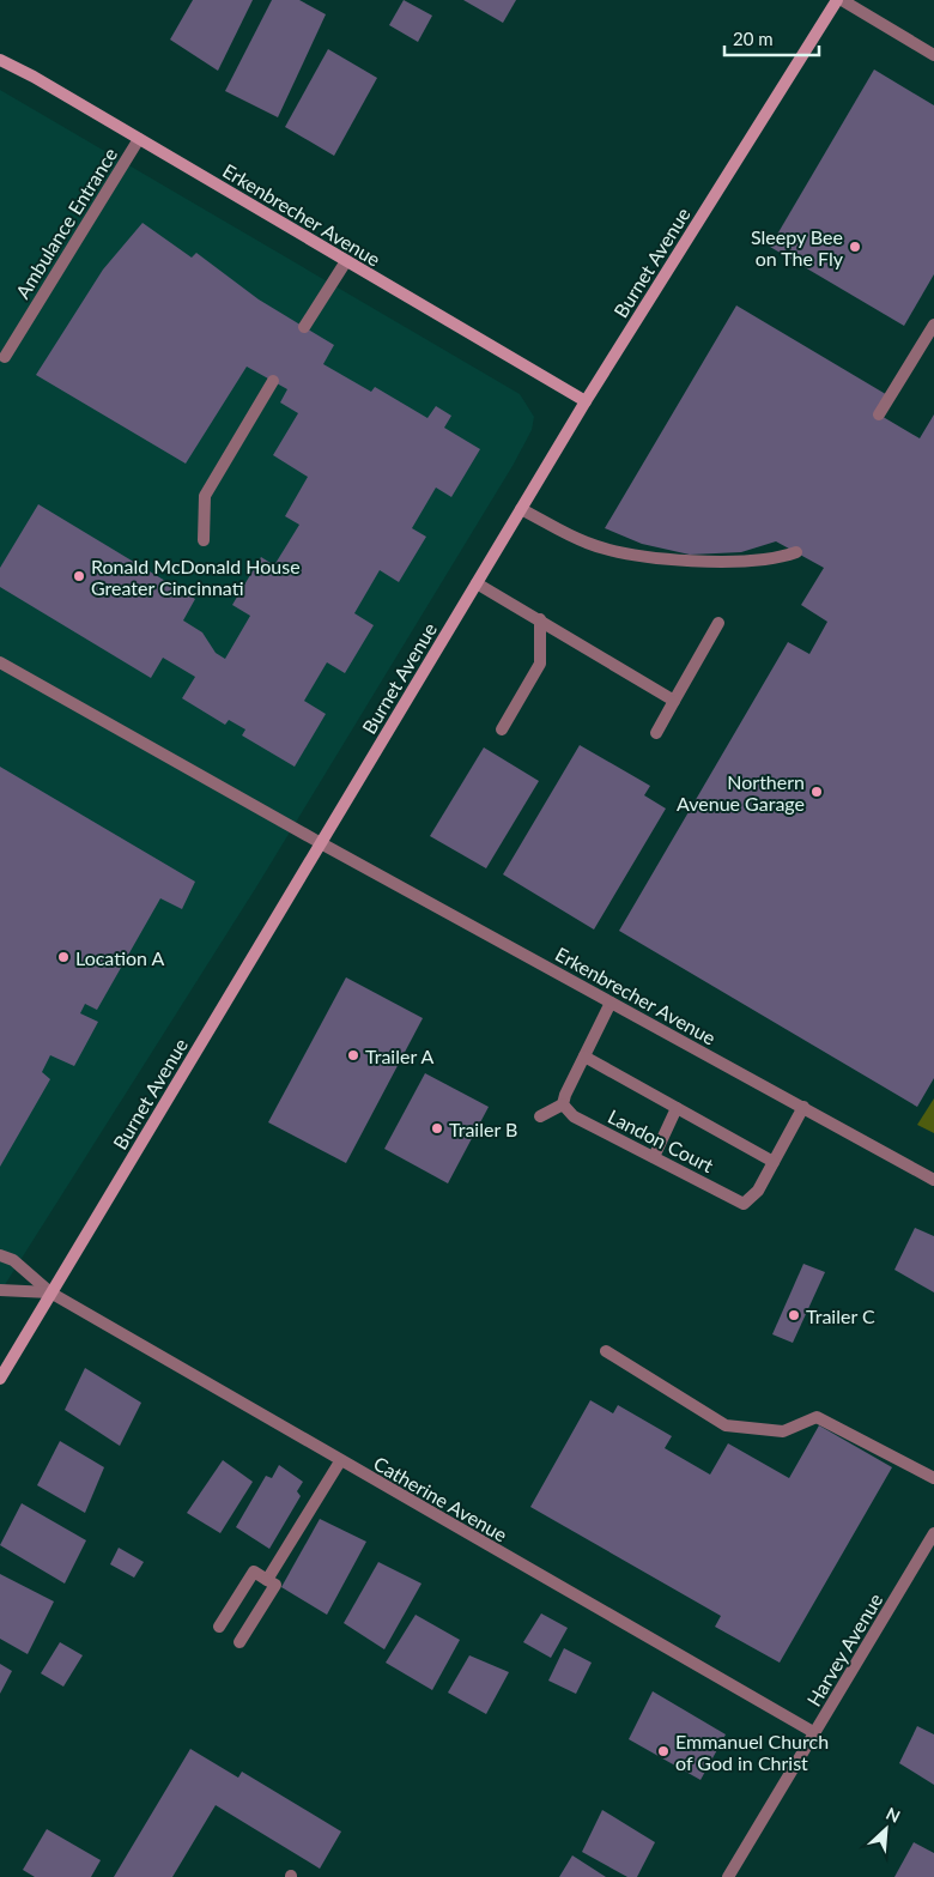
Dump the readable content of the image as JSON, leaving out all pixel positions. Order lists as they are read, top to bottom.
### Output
{
  "streets": {
    "street": [
      "Erkenbrecher Avenue",
      "Ambulance Entrance",
      "Burnet Avenue",
      "Landon Court",
      "Catherine Avenue",
      "Harvey Avenue"
    ]
  },
  "crossings": [
    ["Erkenbrecher Avenue", "Ambulance Entrance"],
    ["Erkenbrecher Avenue", "Burnet Avenue"],
    ["Erkenbrecher Avenue", "Landon Court"],
    ["Burnet Avenue", "Catherine Avenue"],
    ["Catherine Avenue", "Harvey Avenue"]
  ],
  "places": [
    "Sleepy Bee on The Fly",
    "Ronald McDonald House Greater Cincinnati",
    "Northern Avenue Garage",
    "Location A",
    "Trailer A",
    "Trailer B",
    "Trailer C",
    "Emmanuel Church of God in Christ"
  ],
  "scale_bar": "20 m",
  "north": "top right"
}
